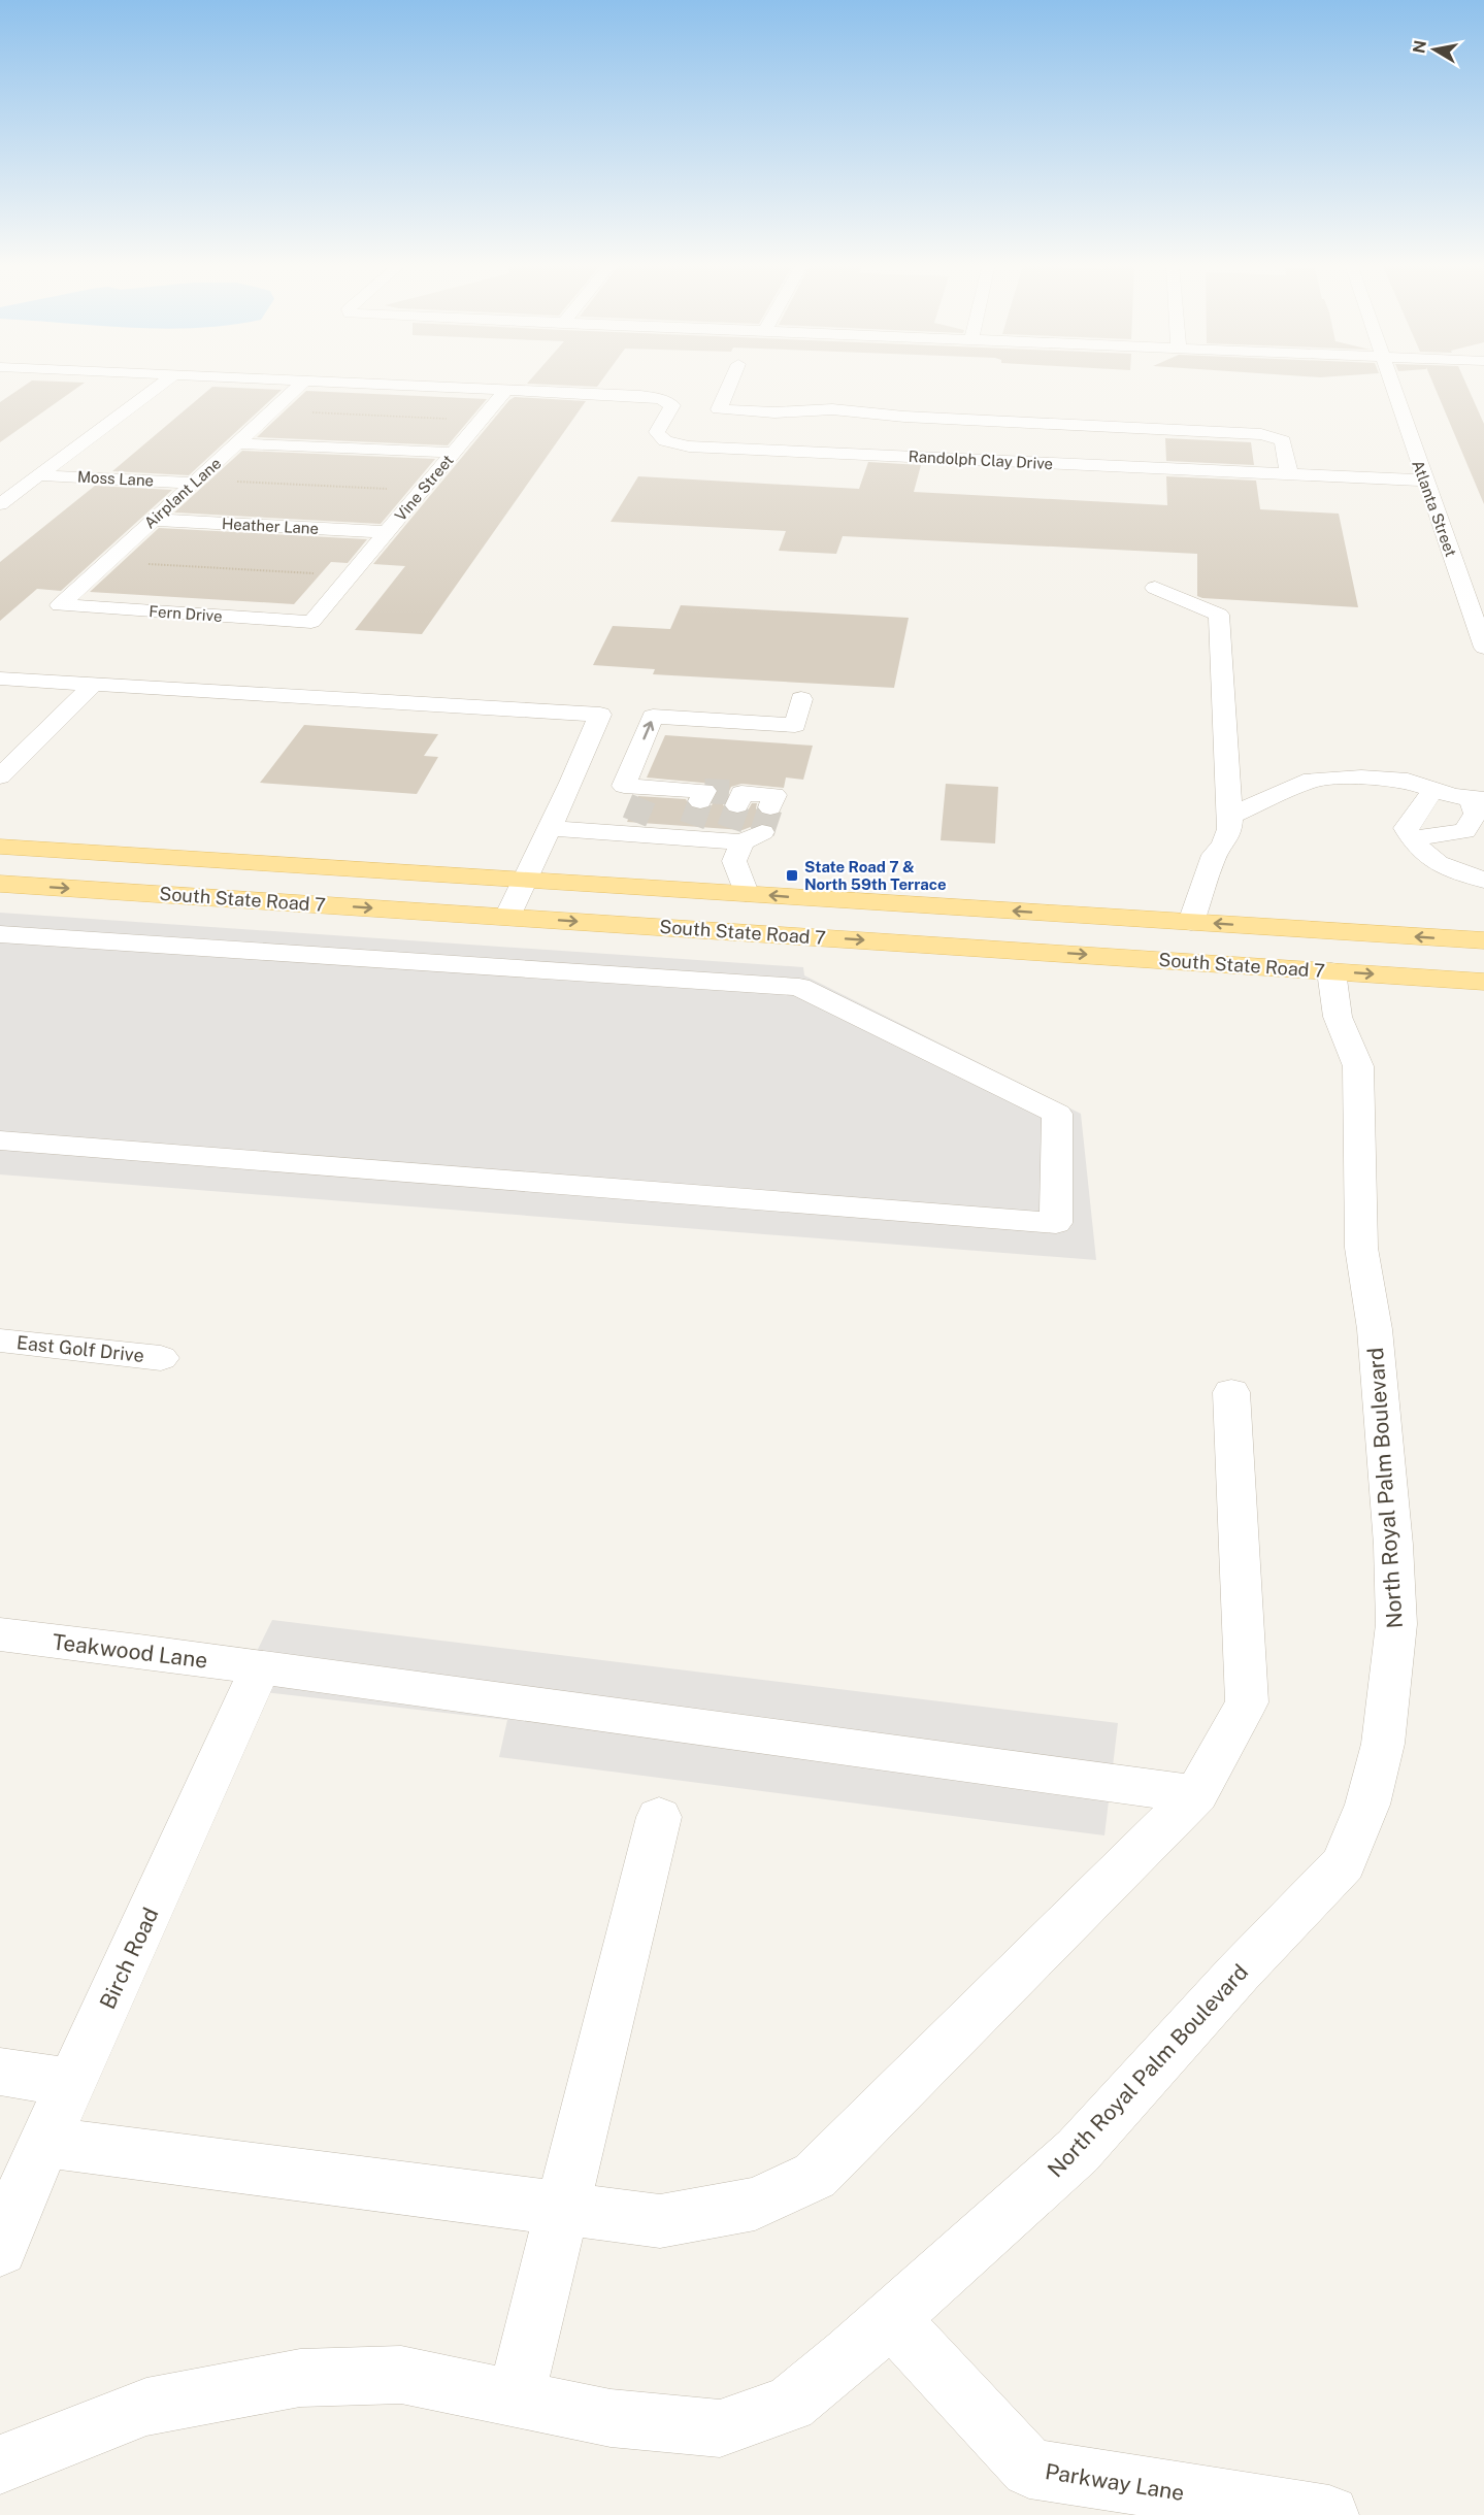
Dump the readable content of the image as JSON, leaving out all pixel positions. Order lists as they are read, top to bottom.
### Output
{
  "streets": {
    "main road": ["South State Road 7"],
    "street": [
      "Randolph Clay Drive",
      "Moss Lane",
      "Vine Street",
      "Airplant Lane",
      "Atlanta Street",
      "Heather Lane",
      "Fern Drive",
      "East Golf Drive",
      "North Royal Palm Boulevard",
      "Teakwood Lane",
      "Birch Road",
      "Parkway Lane"
    ]
  },
  "crossings": [
    ["Randolph Clay Drive", "Vine Street"],
    ["Randolph Clay Drive", "Atlanta Street"],
    ["Moss Lane", "Airplant Lane"],
    ["Vine Street", "Heather Lane"],
    ["Vine Street", "Fern Drive"],
    ["Airplant Lane", "Heather Lane"],
    ["Airplant Lane", "Fern Drive"],
    ["South State Road 7", "North Royal Palm Boulevard"],
    ["North Royal Palm Boulevard", "Parkway Lane"],
    ["Teakwood Lane", "Birch Road"]
  ],
  "places": {
    "transit": ["State Road 7 & North 59th Terrace"]
  },
  "north": "left"
}
